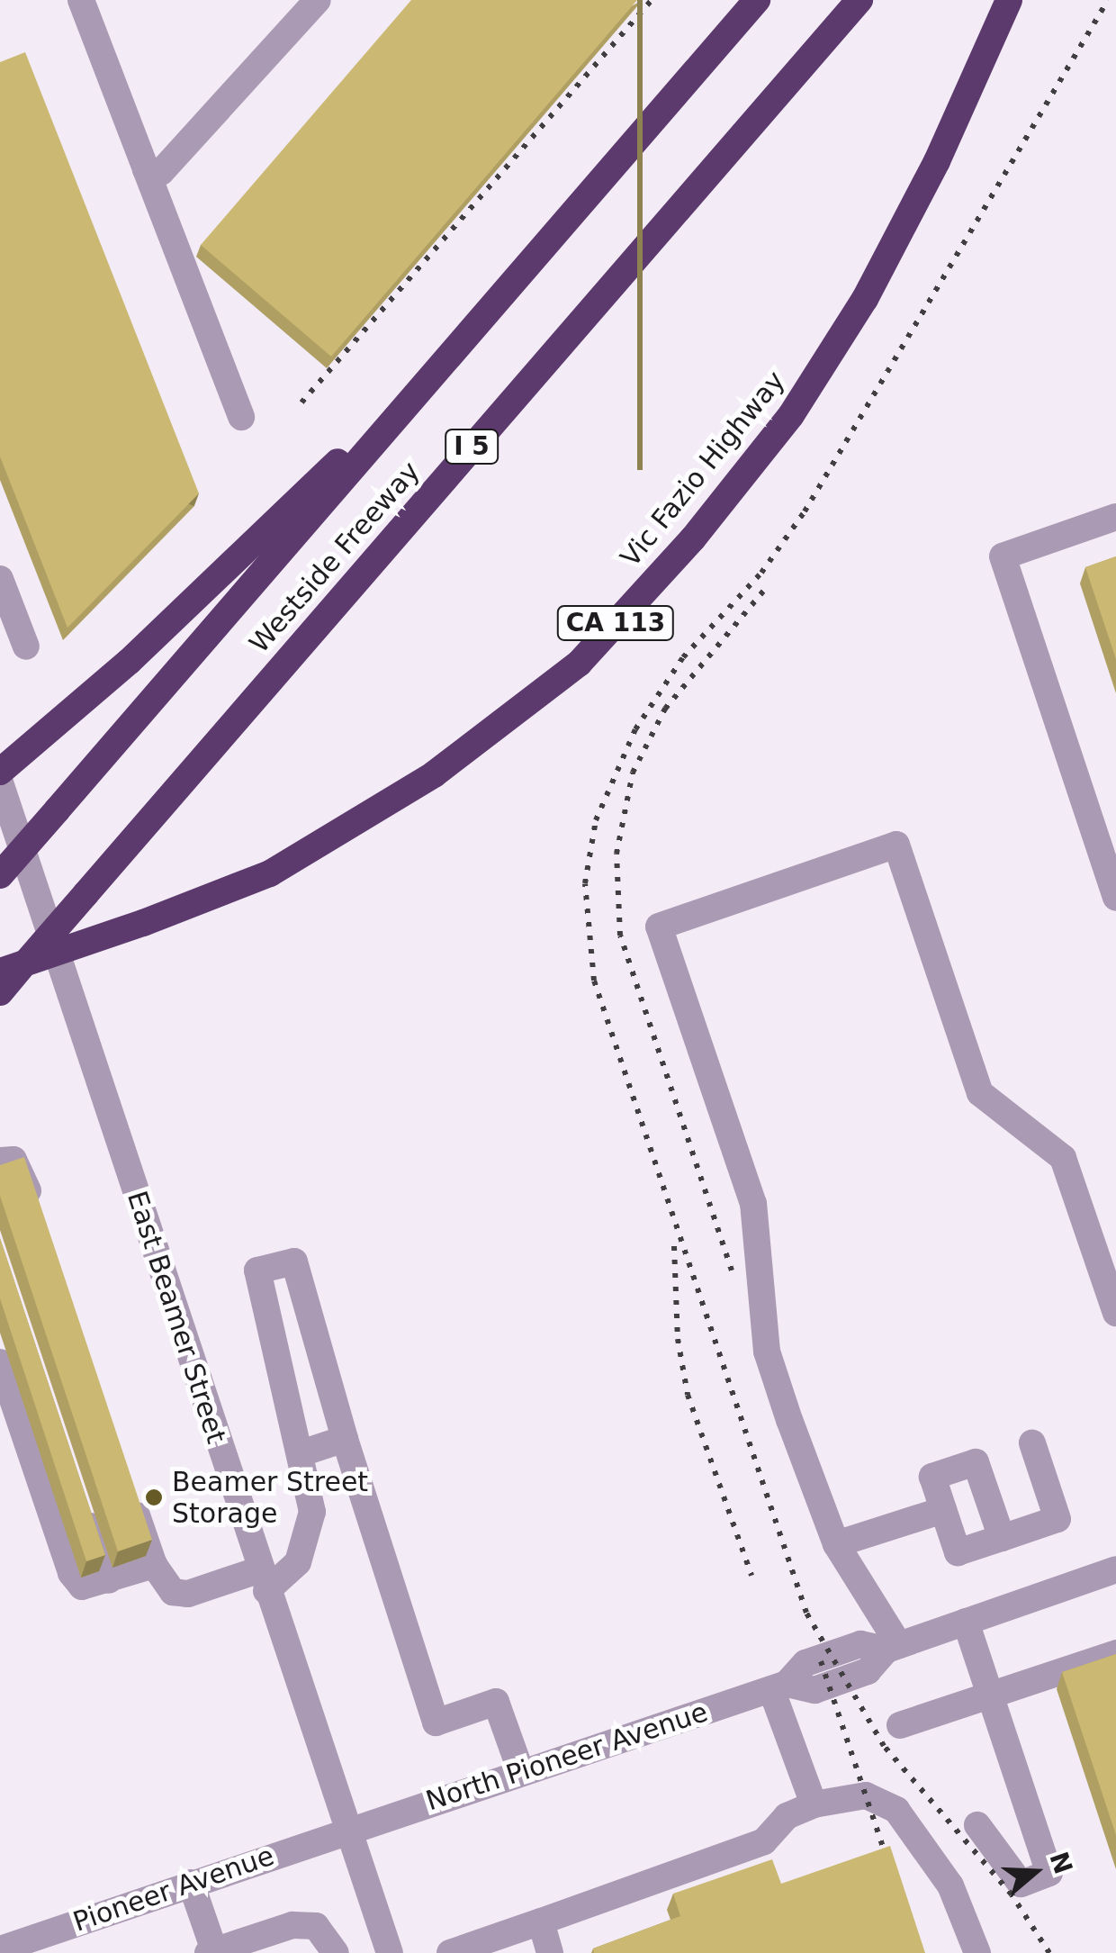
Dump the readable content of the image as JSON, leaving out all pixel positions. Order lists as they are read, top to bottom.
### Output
{
  "streets": {
    "highway": [
      "I 5",
      "Vic Fazio Highway",
      "Westside Freeway",
      "CA 113"
    ],
    "street": ["East Beamer Street", "North Pioneer Avenue", "Pioneer Avenue"]
  },
  "crossings": [
    ["Vic Fazio Highway", "Westside Freeway"],
    ["East Beamer Street", "North Pioneer Avenue"],
    ["East Beamer Street", "Pioneer Avenue"],
    ["North Pioneer Avenue", "Pioneer Avenue"]
  ],
  "places": ["Beamer Street Storage"],
  "north": "right"
}
